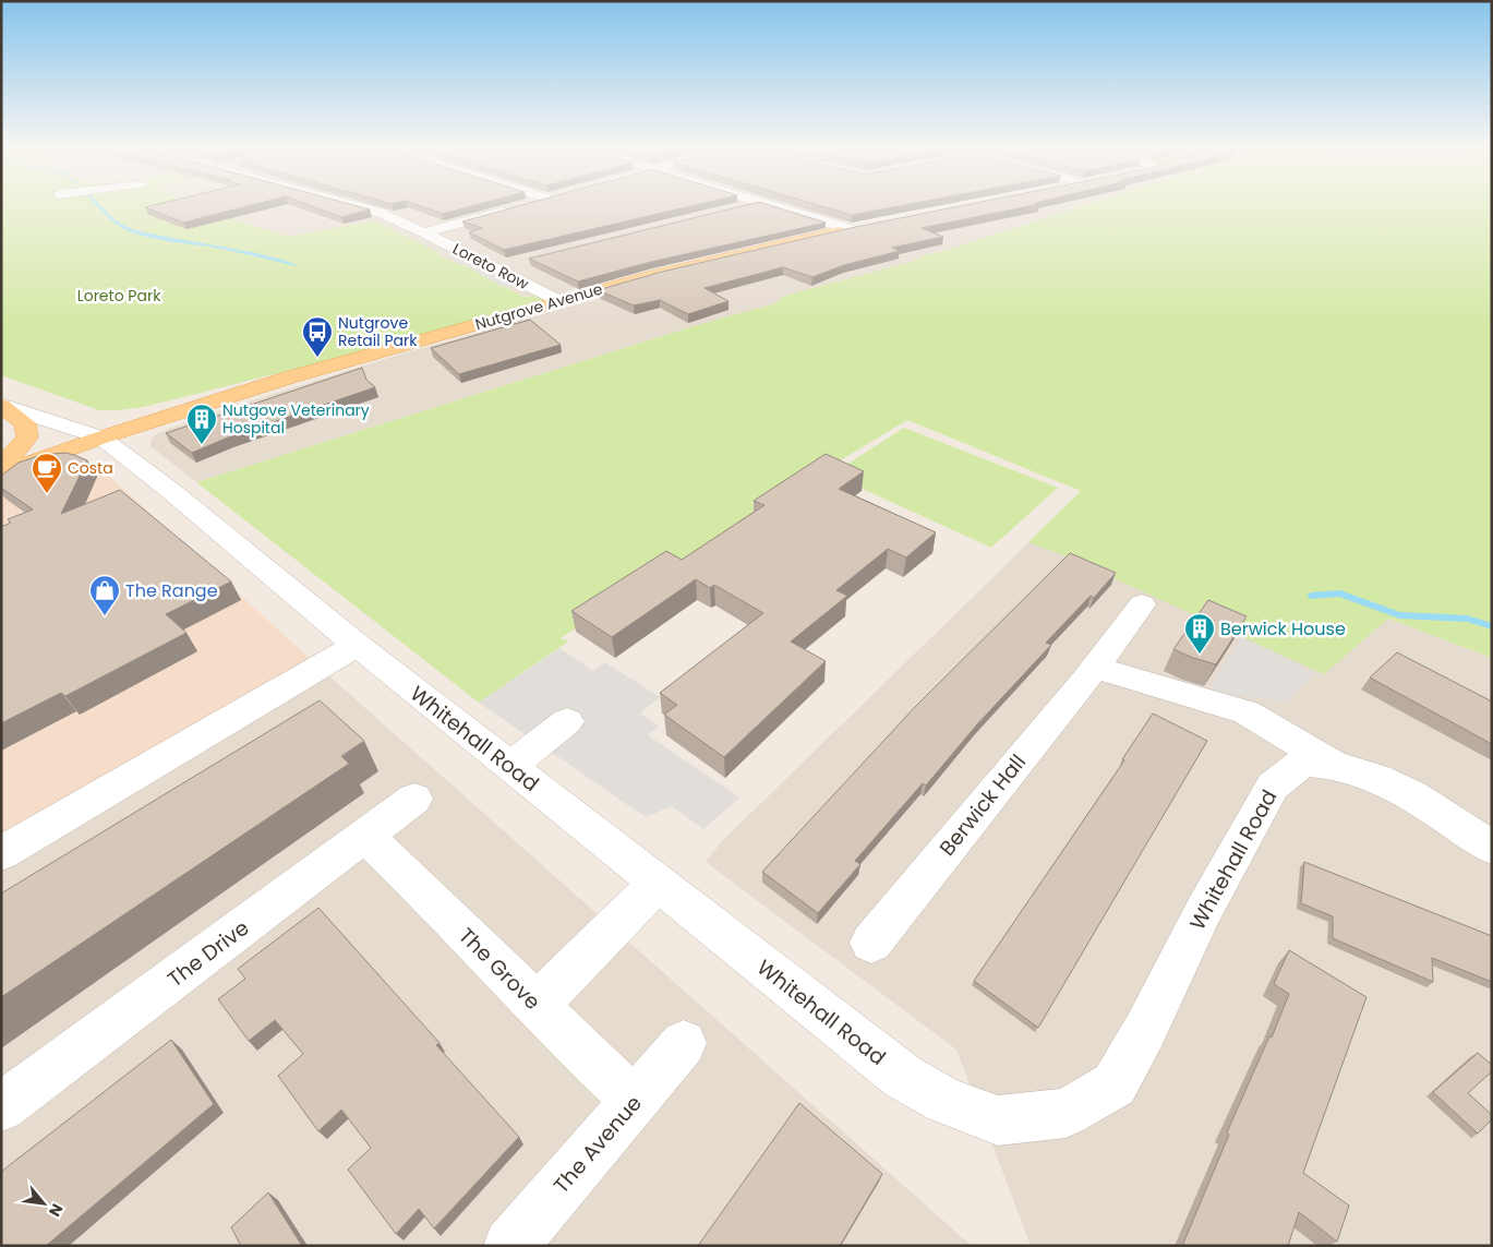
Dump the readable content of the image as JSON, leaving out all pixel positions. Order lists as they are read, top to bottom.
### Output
{
  "streets": {
    "main road": ["Nutgrove Avenue"],
    "street": [
      "Loreto Row",
      "Whitehall Road",
      "Berwick Hall",
      "The Drive",
      "The Grove",
      "The Avenue"
    ]
  },
  "crossings": [
    ["Loreto Row", "Nutgrove Avenue"],
    ["Nutgrove Avenue", "Whitehall Road"],
    ["The Drive", "The Grove"],
    ["The Grove", "The Avenue"]
  ],
  "parks": ["Loreto Park"],
  "places": {
    "bus stop": ["Nutgrove Retail Park"],
    "building": ["Nutgove Veterinary Hospital", "Berwick House"],
    "cafe": ["Costa"],
    "shop": ["The Range"]
  },
  "north": "bottom right"
}
